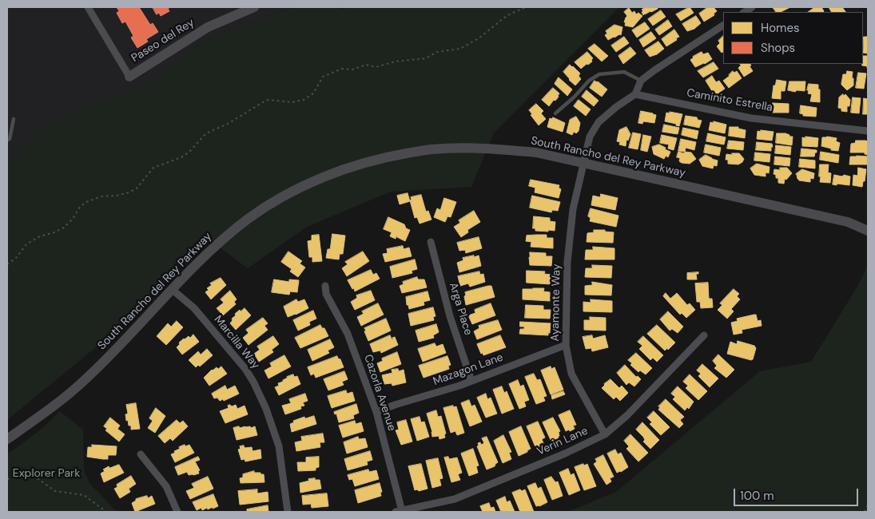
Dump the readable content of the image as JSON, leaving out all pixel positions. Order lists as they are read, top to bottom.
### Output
{
  "streets": {
    "street": [
      "Paseo del Rey",
      "Caminito Estrella",
      "South Rancho del Rey Parkway",
      "Ayamonte Way",
      "Arga Place",
      "Marcilla Way",
      "Mazagon Lane",
      "Cazorla Avenue",
      "Verin Lane"
    ]
  },
  "crossings": [
    ["South Rancho del Rey Parkway", "Ayamonte Way"],
    ["South Rancho del Rey Parkway", "Marcilla Way"],
    ["Ayamonte Way", "Mazagon Lane"],
    ["Ayamonte Way", "Verin Lane"],
    ["Arga Place", "Mazagon Lane"],
    ["Mazagon Lane", "Cazorla Avenue"],
    ["Cazorla Avenue", "Verin Lane"]
  ],
  "parks": ["Explorer Park"],
  "legend": ["Homes", "Shops"],
  "scale_bar": "100 m"
}
